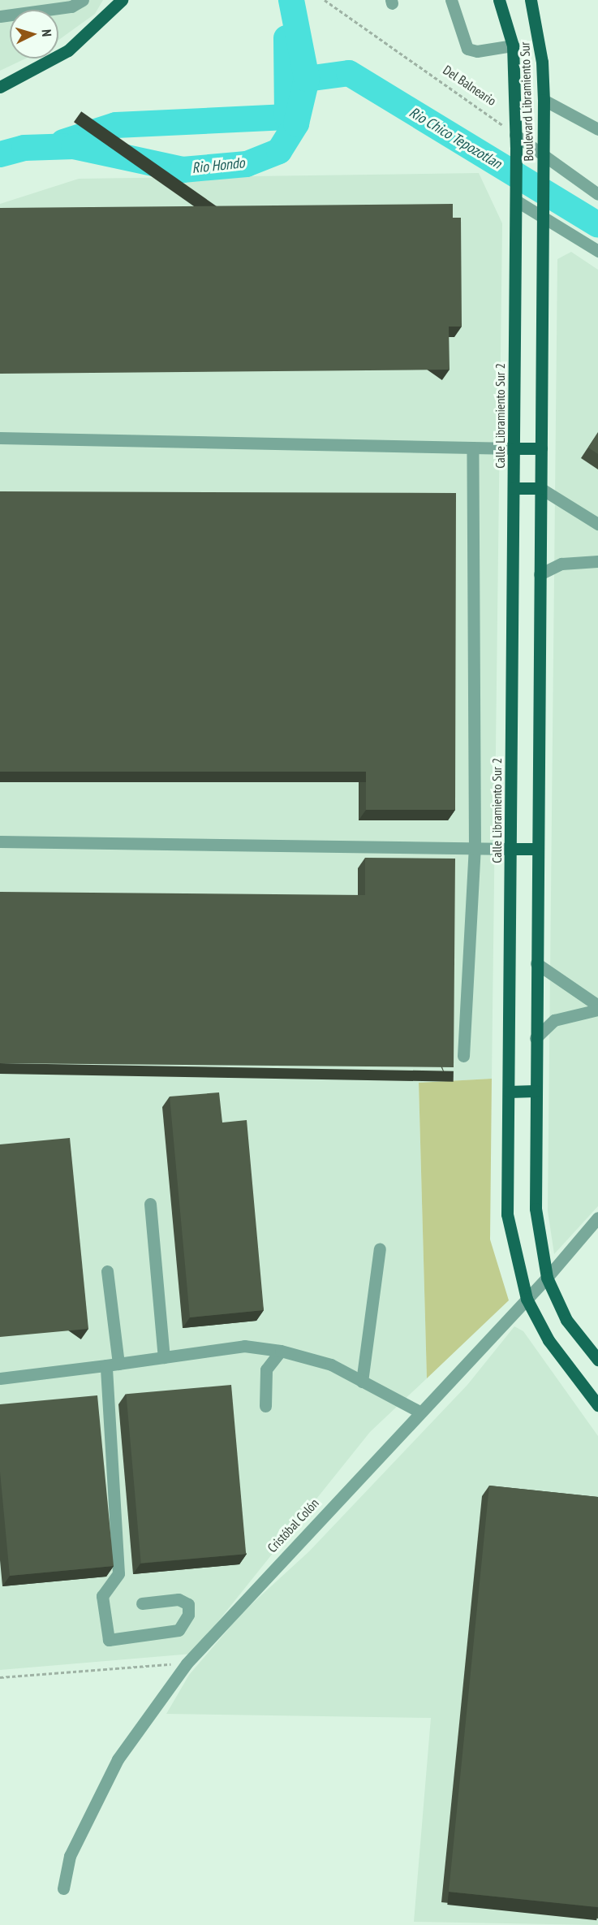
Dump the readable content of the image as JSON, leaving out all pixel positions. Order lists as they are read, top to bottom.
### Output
{
  "streets": {
    "main road": ["Boulevard Libramiento Sur", "Calle Libramiento Sur 2"],
    "street": ["Cristóbal Colón"],
    "path": ["Del Balneario"]
  },
  "crossings": [
    ["Del Balneario", "Boulevard Libramiento Sur"],
    ["Boulevard Libramiento Sur", "Calle Libramiento Sur 2"],
    ["Calle Libramiento Sur 2", "Cristóbal Colón"]
  ],
  "water": ["Rio Chico Tepozotlan", "Rio Hondo"],
  "north": "right"
}
